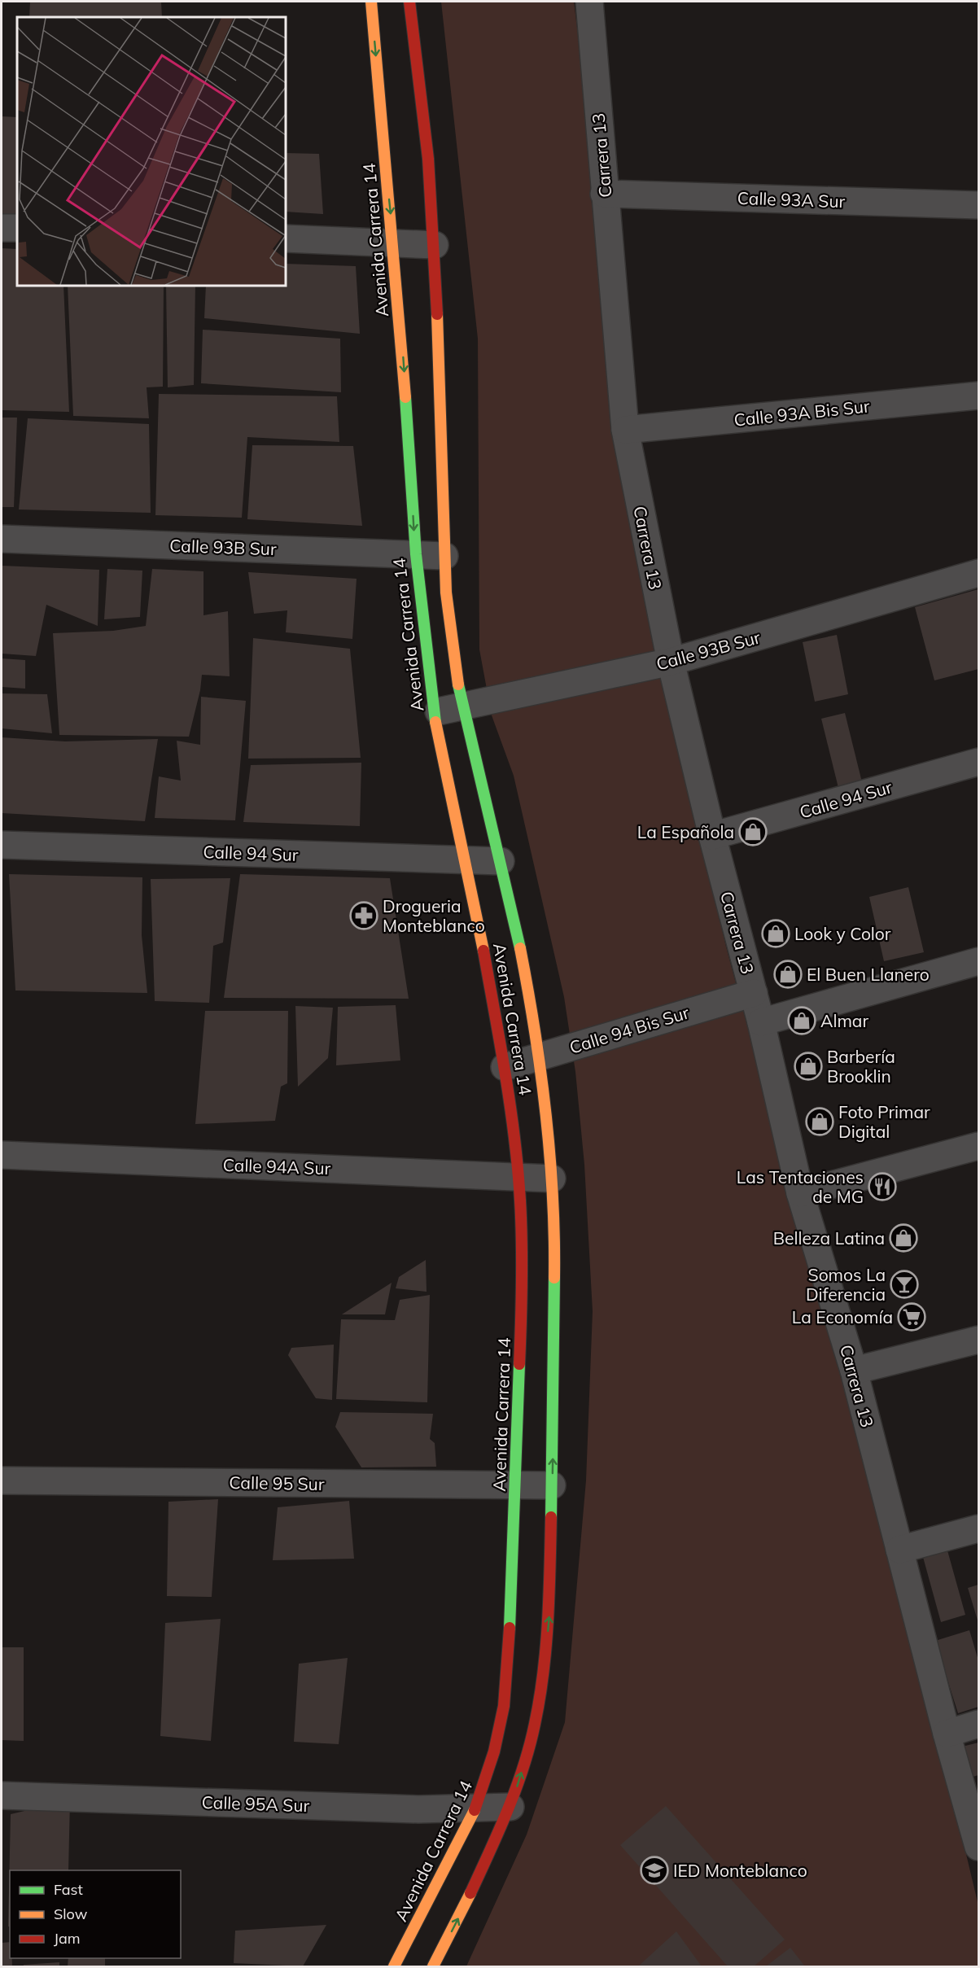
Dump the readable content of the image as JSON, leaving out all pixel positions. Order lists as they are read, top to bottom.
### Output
{
  "streets": {
    "main road": ["Avenida Carrera 14"],
    "street": [
      "Carrera 13",
      "Calle 93A Sur",
      "Calle 93A Bis Sur",
      "Calle 93B Sur",
      "Calle 94 Sur",
      "Calle 94 Bis Sur",
      "Calle 94A Sur",
      "Calle 95 Sur",
      "Calle 95A Sur"
    ]
  },
  "crossings": [
    ["Carrera 13", "Calle 93A Sur"],
    ["Carrera 13", "Calle 93A Bis Sur"],
    ["Carrera 13", "Calle 93B Sur"],
    ["Carrera 13", "Calle 94 Sur"],
    ["Carrera 13", "Calle 94 Bis Sur"],
    ["Avenida Carrera 14", "Calle 93B Sur"],
    ["Avenida Carrera 14", "Calle 94 Sur"],
    ["Avenida Carrera 14", "Calle 94 Bis Sur"],
    ["Avenida Carrera 14", "Calle 94A Sur"],
    ["Avenida Carrera 14", "Calle 95 Sur"],
    ["Avenida Carrera 14", "Calle 95A Sur"]
  ],
  "places": {
    "shop": [
      "La Española",
      "Look y Color",
      "El Buen Llanero",
      "Almar",
      "Barbería Brooklin",
      "Foto Primar Digital",
      "Belleza Latina"
    ],
    "pharmacy": ["Drogueria Monteblanco"],
    "restaurant": ["Las Tentaciones de MG"],
    "bar": ["Somos La Diferencia"],
    "supermarket": ["La Economía"],
    "school or university": ["IED Monteblanco"]
  },
  "legend": ["Fast", "Slow", "Jam"]
}
